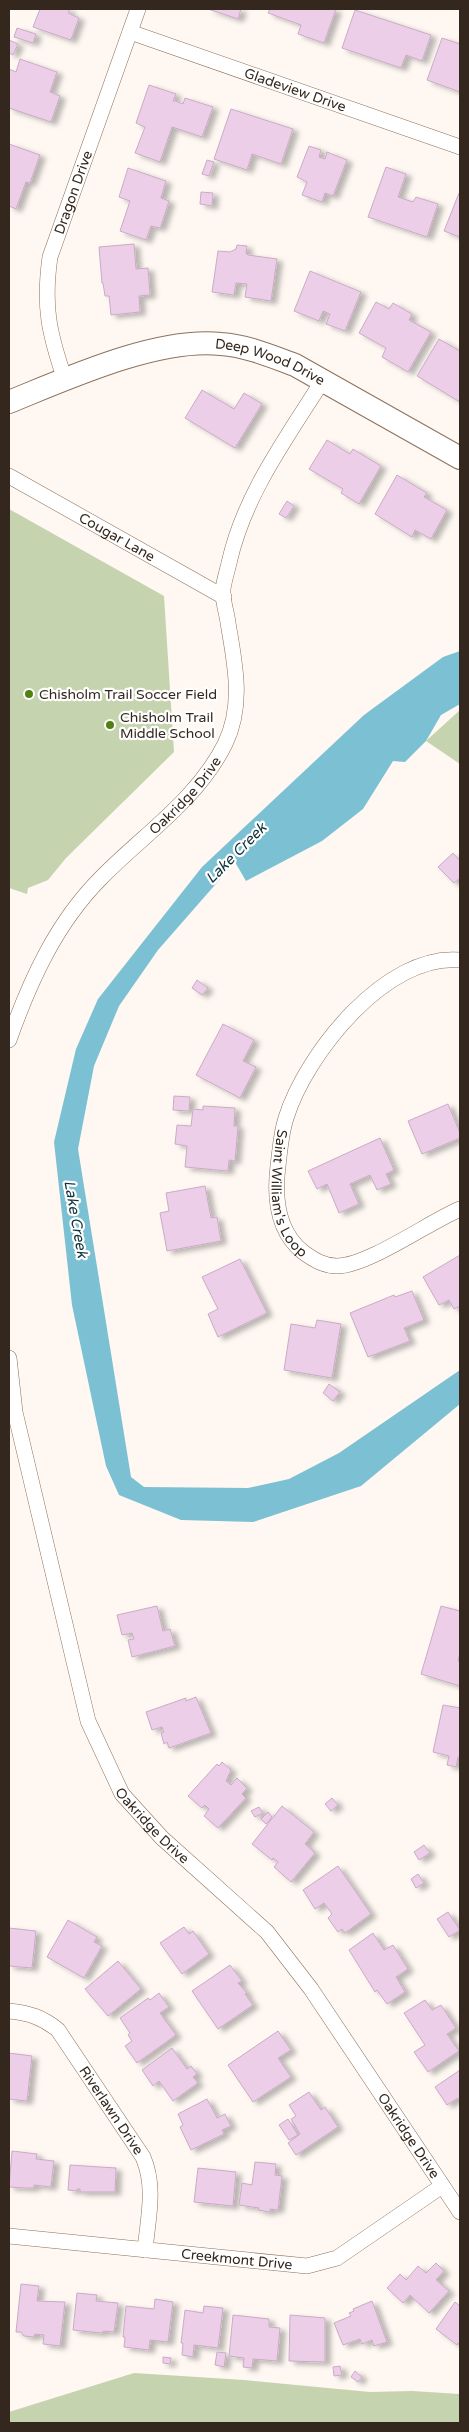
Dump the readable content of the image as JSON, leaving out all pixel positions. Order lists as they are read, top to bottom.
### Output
{
  "streets": {
    "street": [
      "Gladeview Drive",
      "Dragon Drive",
      "Deep Wood Drive",
      "Cougar Lane",
      "Oakridge Drive",
      "Saint William's Loop",
      "Riverlawn Drive",
      "Creekmont Drive"
    ]
  },
  "crossings": [
    ["Gladeview Drive", "Dragon Drive"],
    ["Dragon Drive", "Deep Wood Drive"],
    ["Deep Wood Drive", "Oakridge Drive"],
    ["Cougar Lane", "Oakridge Drive"],
    ["Oakridge Drive", "Creekmont Drive"],
    ["Riverlawn Drive", "Creekmont Drive"]
  ],
  "water": ["Lake Creek"],
  "places": ["Chisholm Trail Soccer Field", "Chisholm Trail Middle School"]
}
